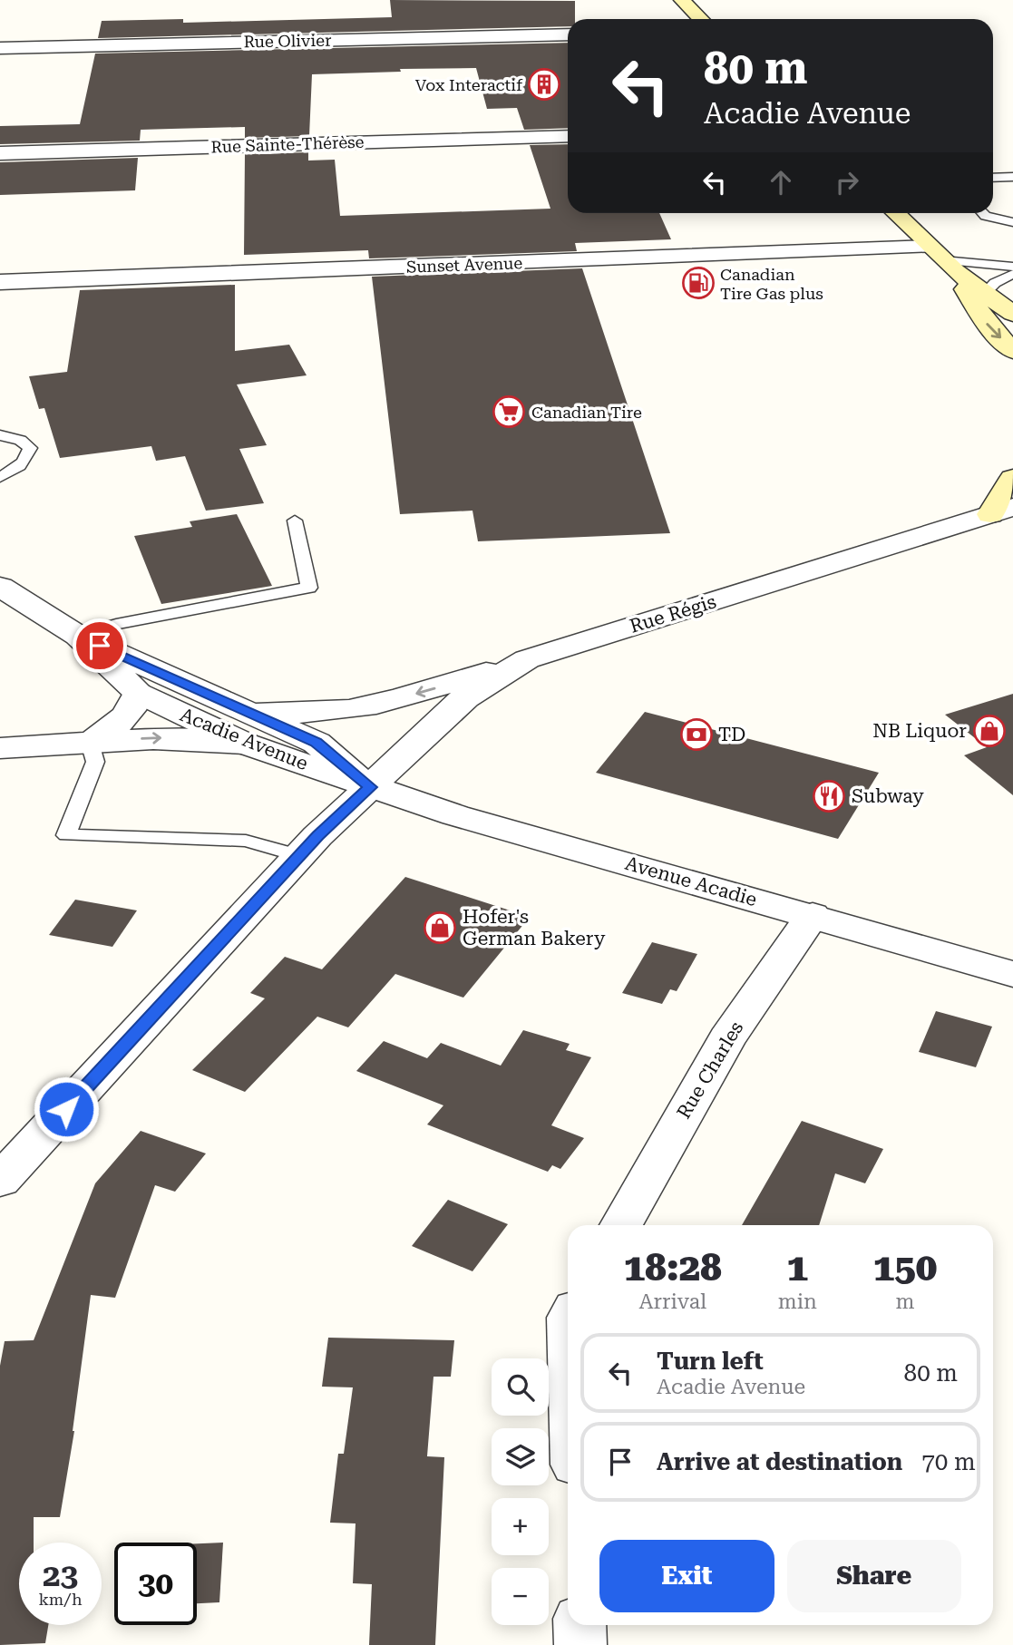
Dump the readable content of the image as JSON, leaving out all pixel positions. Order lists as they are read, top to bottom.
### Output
{
  "streets": {
    "street": [
      "Rue Olivier",
      "Rue Sainte-Thérèse",
      "Sunset Avenue",
      "Rue Régis",
      "Acadie Avenue",
      "Avenue Acadie",
      "Rue Charles"
    ]
  },
  "crossings": [
    ["Rue Régis", "Acadie Avenue"],
    ["Rue Régis", "Avenue Acadie"],
    ["Acadie Avenue", "Avenue Acadie"],
    ["Avenue Acadie", "Rue Charles"]
  ],
  "places": {
    "building": ["Vox Interactif"],
    "fuel station": ["Canadian Tire Gas plus"],
    "supermarket": ["Canadian Tire"],
    "shop": ["NB Liquor", "Hofer's German Bakery"],
    "bank": ["TD"],
    "restaurant": ["Subway"]
  },
  "page": {
    "turn": ["80 m", "Acadie Avenue"],
    "eta": [
      "18:28",
      "Arrival",
      "1",
      "min",
      "150",
      "m"
    ],
    "list": [
      {
        "name": "Turn left",
        "note": "Acadie Avenue",
        "value": "80 m"
      },
      {
        "name": "Arrive at destination",
        "value": "70 m"
      }
    ],
    "map_buttons": ["+", "−"],
    "buttons": ["Exit", "Share"],
    "speed": "23 km/h",
    "limit": "30"
  }
}
